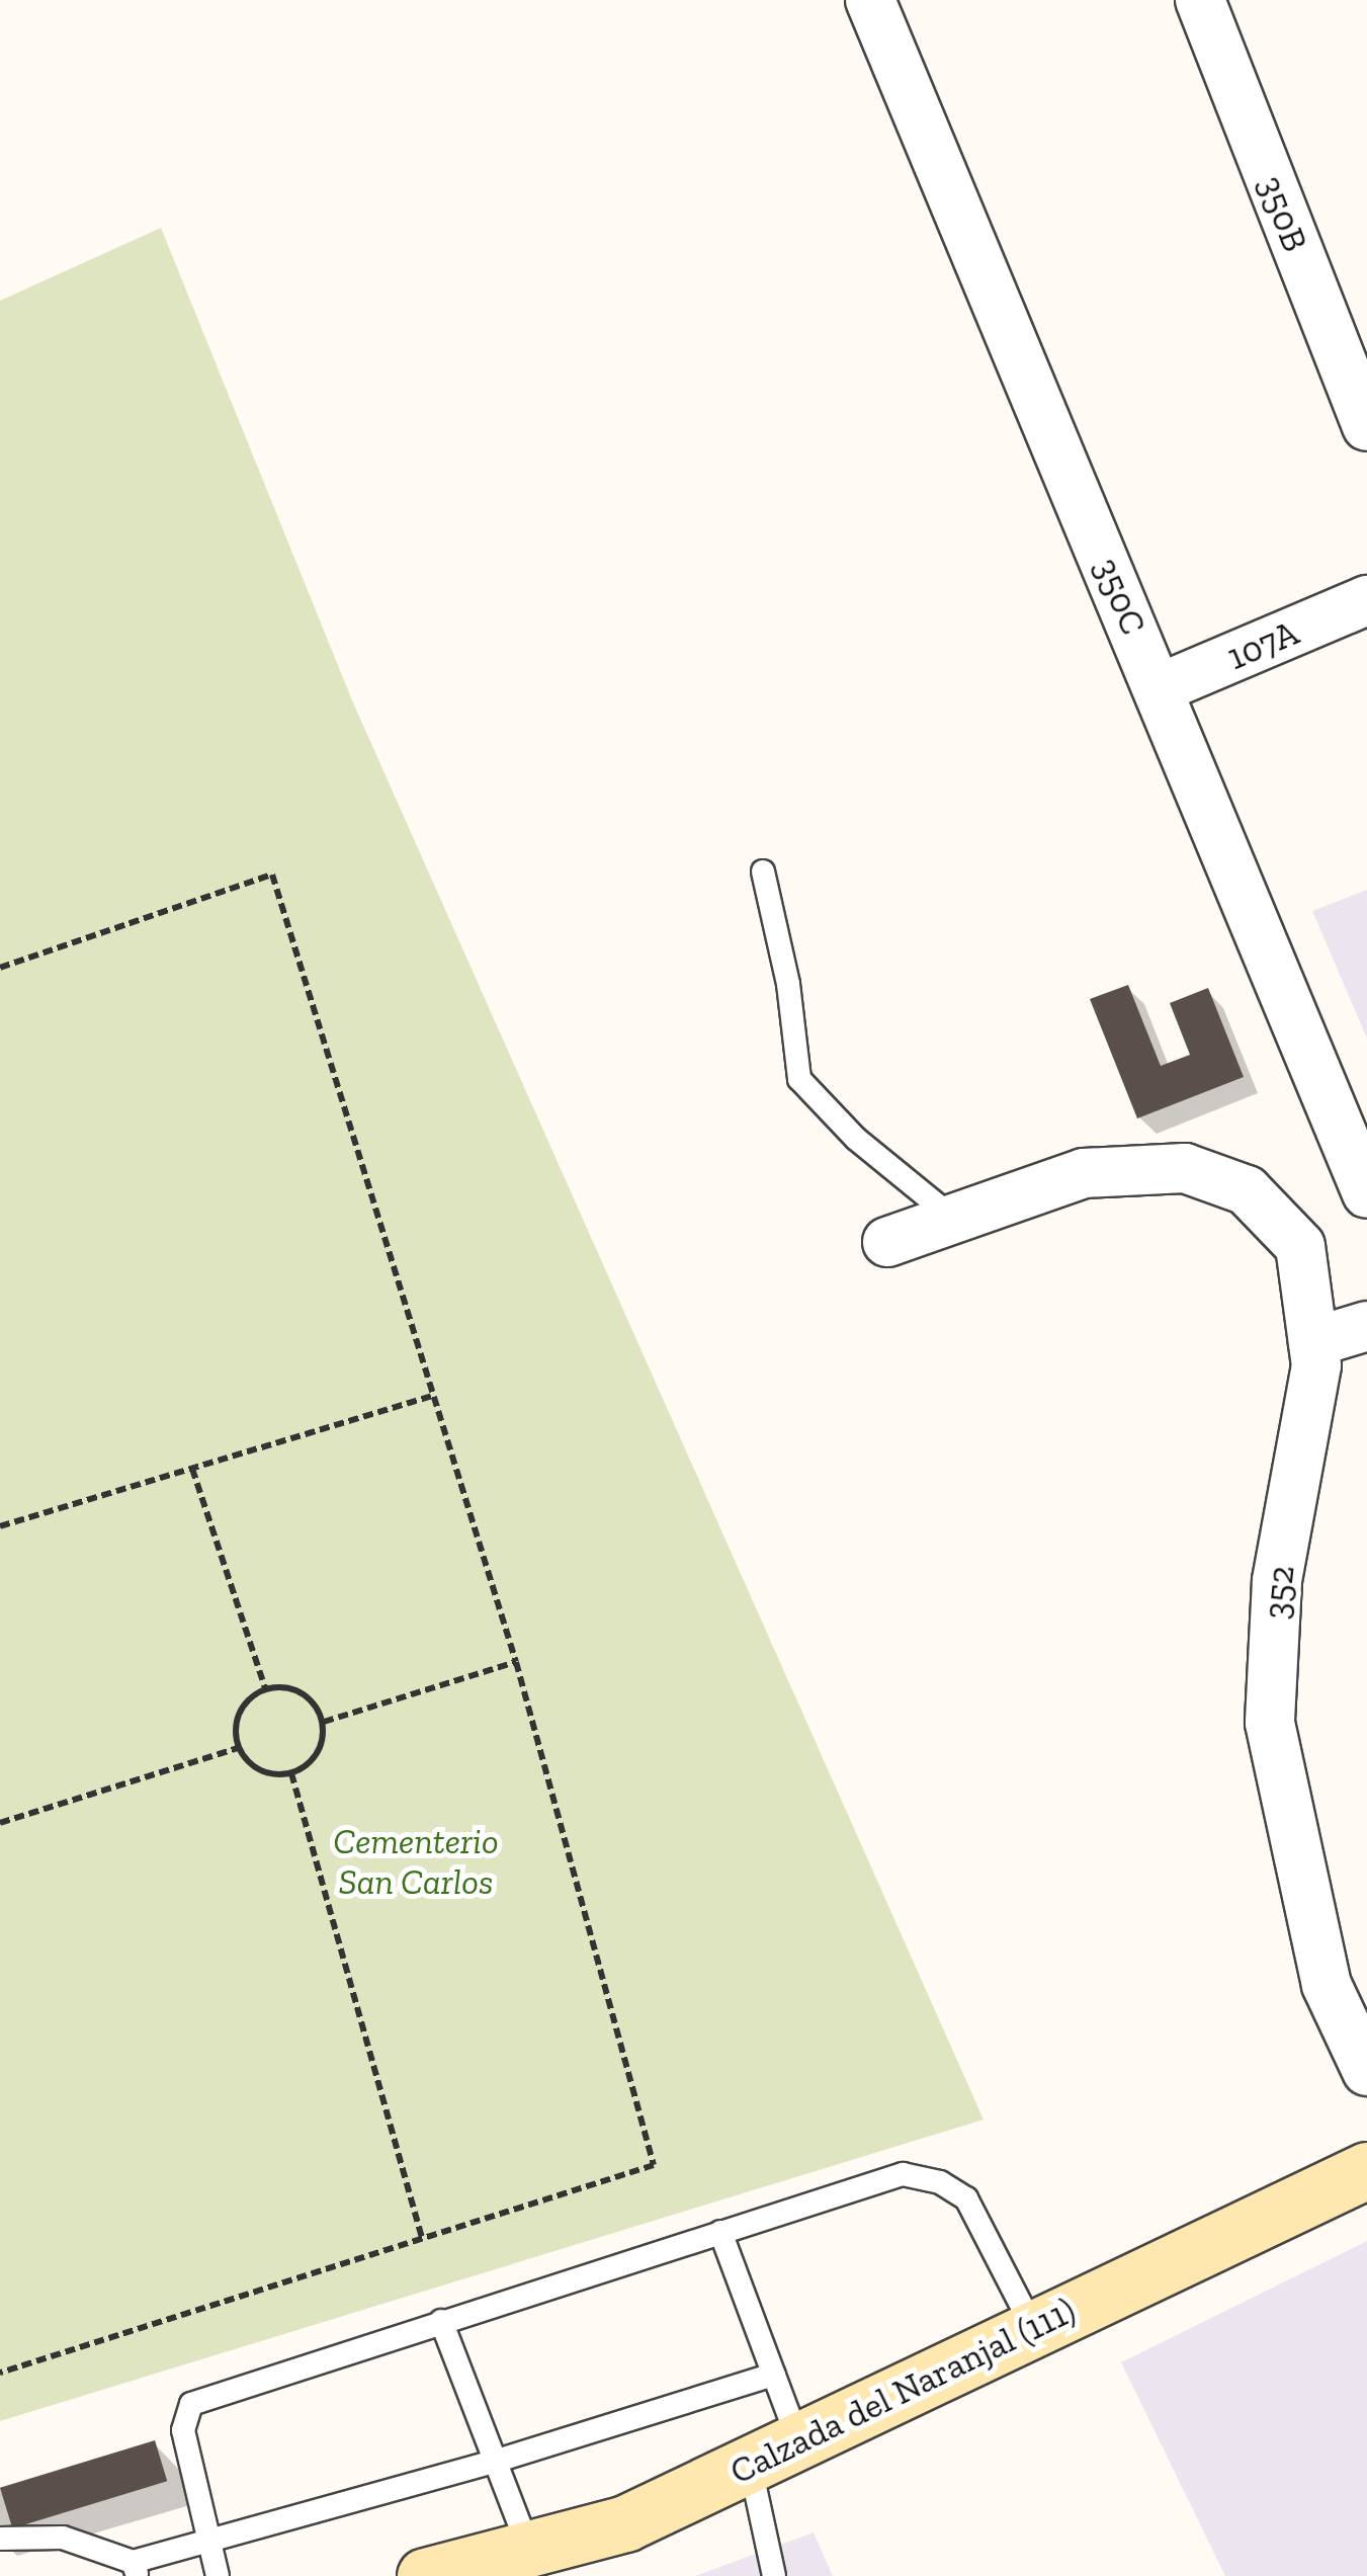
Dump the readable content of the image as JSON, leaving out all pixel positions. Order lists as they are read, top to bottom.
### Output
{
  "streets": {
    "main road": ["Calzada del Naranjal (111)"],
    "street": [
      "350B",
      "350C",
      "107A",
      "352"
    ]
  },
  "crossings": [
    ["350C", "107A"]
  ],
  "parks": ["Cementerio San Carlos"]
}
